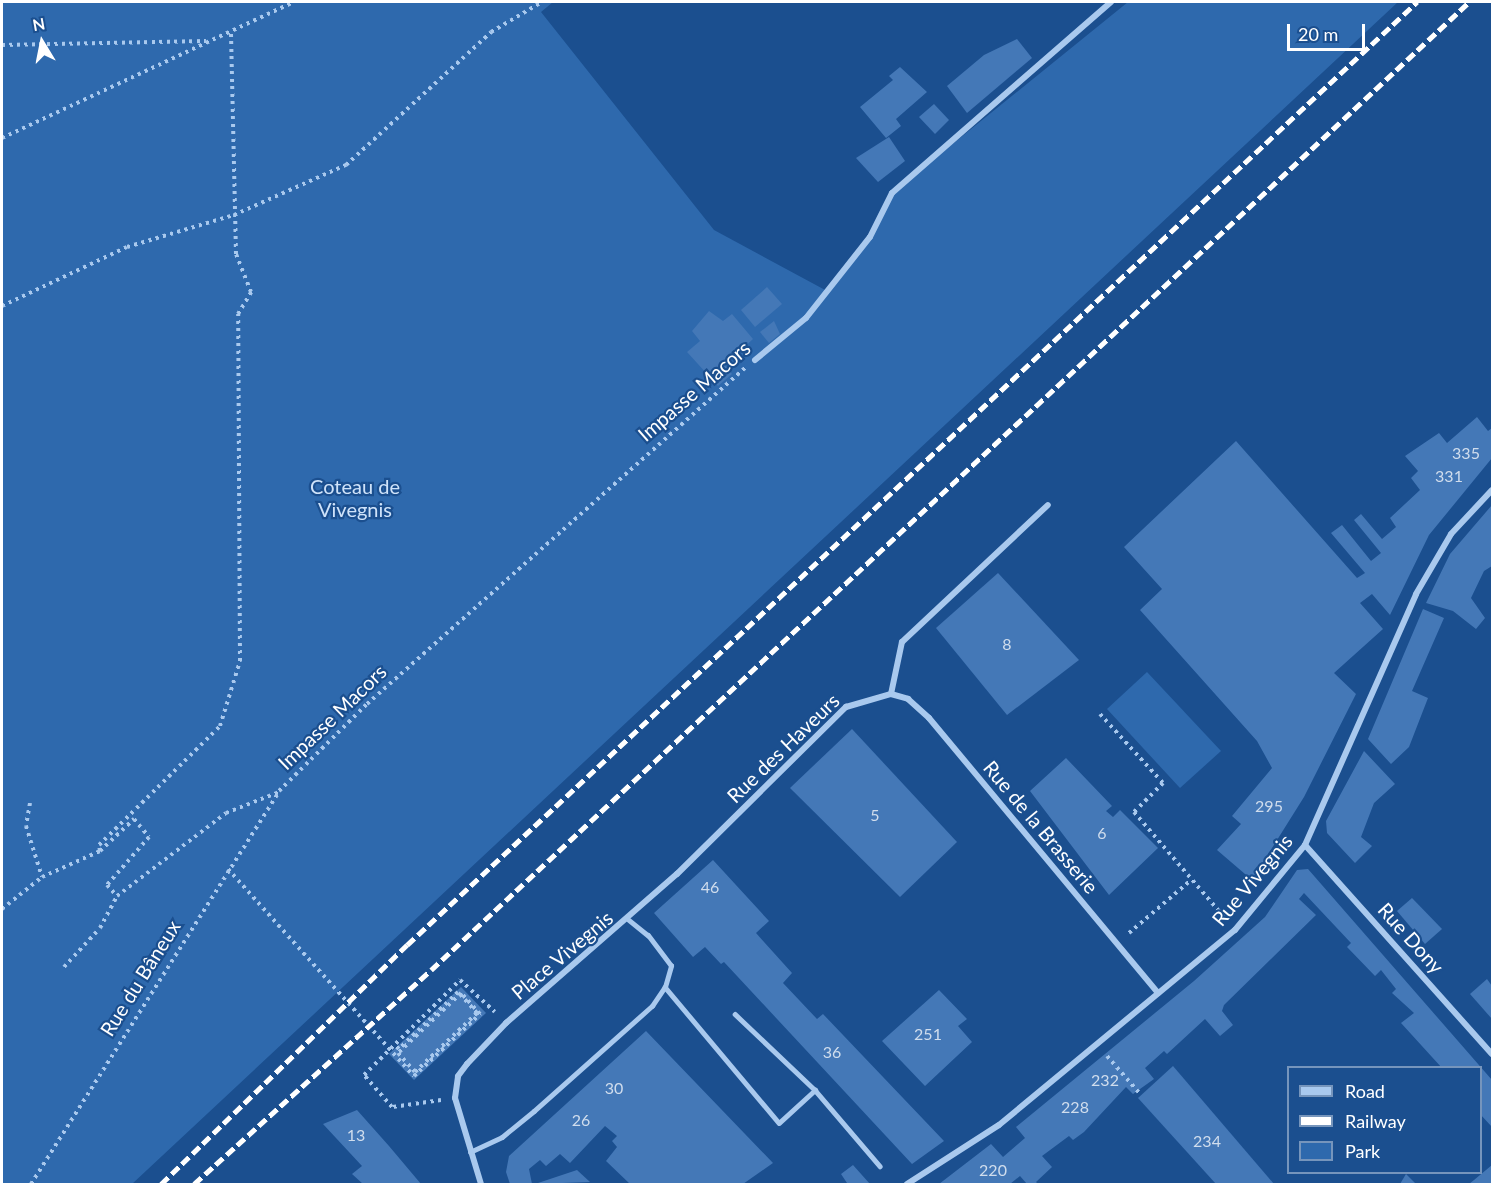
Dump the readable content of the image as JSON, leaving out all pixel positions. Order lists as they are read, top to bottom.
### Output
{
  "streets": {
    "street": [
      "Impasse Macors",
      "Rue des Haveurs",
      "Rue de la Brasserie",
      "Rue Vivegnis",
      "Rue Dony",
      "Place Vivegnis"
    ],
    "path": ["Rue du Bâneux"]
  },
  "crossings": [
    ["Impasse Macors", "Rue du Bâneux"],
    ["Rue des Haveurs", "Rue de la Brasserie"],
    ["Rue des Haveurs", "Place Vivegnis"],
    ["Rue de la Brasserie", "Rue Vivegnis"],
    ["Rue Vivegnis", "Rue Dony"]
  ],
  "parks": ["Coteau de Vivegnis"],
  "house_numbers": [
    "335",
    "331",
    "8",
    "295",
    "5",
    "6",
    "46",
    "251",
    "36",
    "232",
    "30",
    "228",
    "26",
    "13",
    "234",
    "220"
  ],
  "legend": ["Road", "Railway", "Park"],
  "scale_bar": "20 m",
  "north": "top"
}
